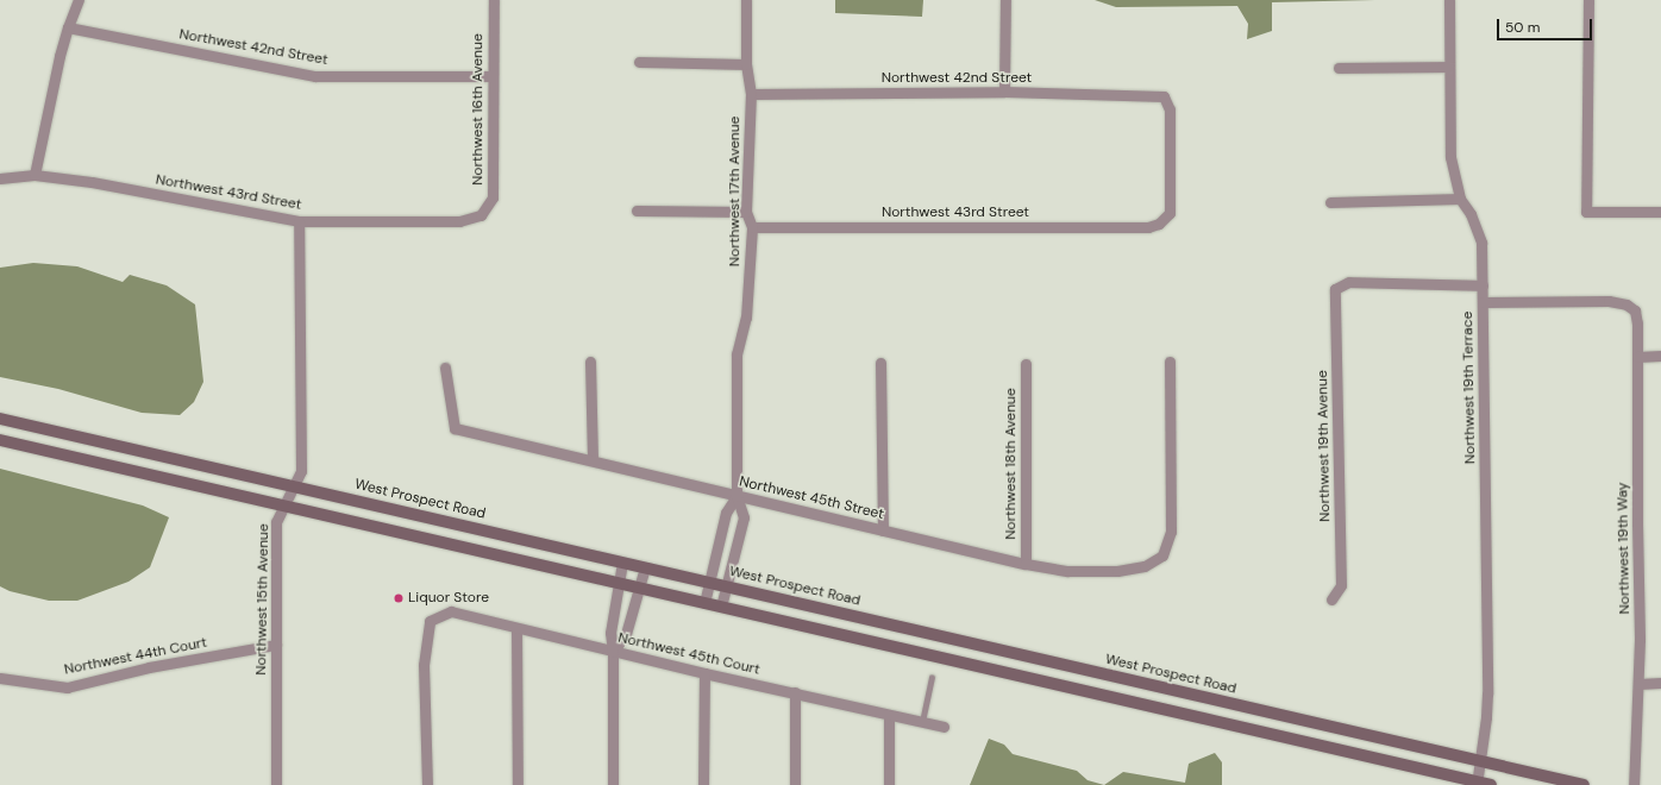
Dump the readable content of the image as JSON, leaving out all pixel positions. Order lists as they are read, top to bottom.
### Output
{
  "streets": {
    "main road": ["West Prospect Road"],
    "street": [
      "Northwest 42nd Street",
      "Northwest 16th Avenue",
      "Northwest 17th Avenue",
      "Northwest 43rd Street",
      "Northwest 19th Terrace",
      "Northwest 19th Avenue",
      "Northwest 18th Avenue",
      "Northwest 45th Street",
      "Northwest 19th Way",
      "Northwest 15th Avenue",
      "Northwest 45th Court",
      "Northwest 44th Court"
    ]
  },
  "crossings": [
    ["Northwest 42nd Street", "Northwest 16th Avenue"],
    ["Northwest 42nd Street", "Northwest 17th Avenue"],
    ["Northwest 42nd Street", "Northwest 43rd Street"],
    ["Northwest 16th Avenue", "Northwest 43rd Street"],
    ["Northwest 17th Avenue", "Northwest 43rd Street"],
    ["Northwest 17th Avenue", "Northwest 45th Street"],
    ["Northwest 17th Avenue", "West Prospect Road"],
    ["Northwest 43rd Street", "Northwest 15th Avenue"],
    ["Northwest 19th Terrace", "Northwest 19th Avenue"],
    ["Northwest 19th Terrace", "West Prospect Road"],
    ["Northwest 19th Terrace", "Northwest 19th Way"],
    ["Northwest 18th Avenue", "Northwest 45th Street"],
    ["West Prospect Road", "Northwest 15th Avenue"],
    ["Northwest 15th Avenue", "Northwest 44th Court"]
  ],
  "places": ["Liquor Store"],
  "scale_bar": "50 m"
}
